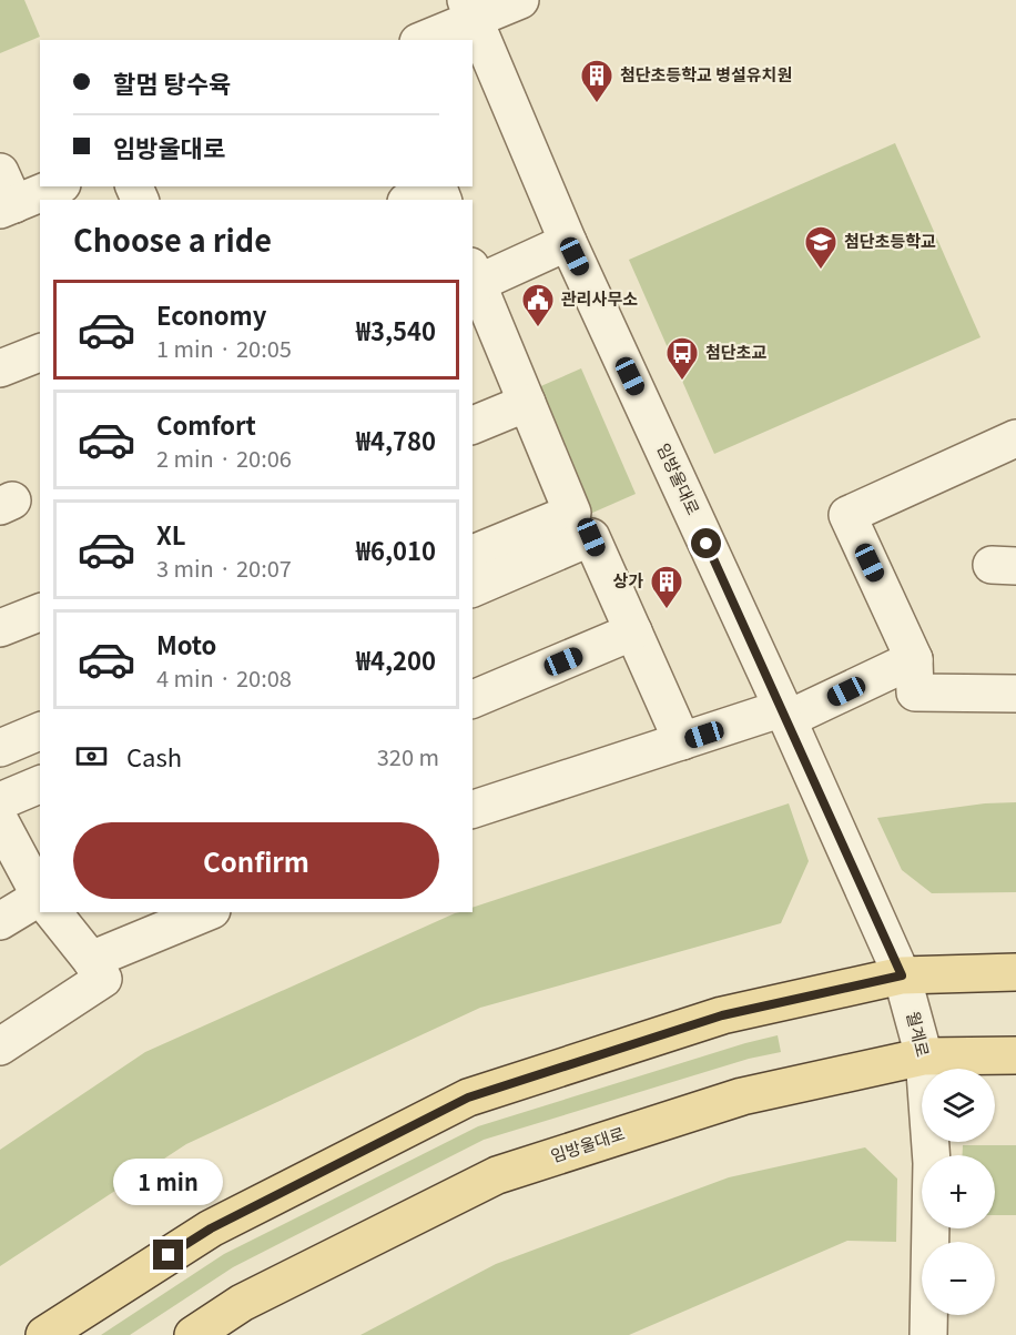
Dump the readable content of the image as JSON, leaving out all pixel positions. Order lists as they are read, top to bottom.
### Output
{
  "streets": {
    "main road": ["임방울대로"],
    "street": ["월계로"]
  },
  "crossings": [
    ["임방울대로", "월계로"]
  ],
  "places": {
    "building": ["첨단초등학교 병설유치원", "상가"],
    "school or university": ["첨단초등학교"],
    "public building": ["관리사무소"],
    "bus stop": ["첨단초교"]
  },
  "page": {
    "banner": ["할멈 탕수육", "임방울대로"],
    "heading": "Choose a ride",
    "list": [
      {
        "name": "Economy",
        "note": "1 min · 20:05",
        "value": "₩3,540"
      },
      {
        "name": "Comfort",
        "note": "2 min · 20:06",
        "value": "₩4,780"
      },
      {
        "name": "XL",
        "note": "3 min · 20:07",
        "value": "₩6,010"
      },
      {
        "name": "Moto",
        "note": "4 min · 20:08",
        "value": "₩4,200"
      }
    ],
    "pay": ["Cash", "320 m"],
    "buttons": "Confirm",
    "map_buttons": ["+", "−"],
    "bubble": "1 min"
  }
}
